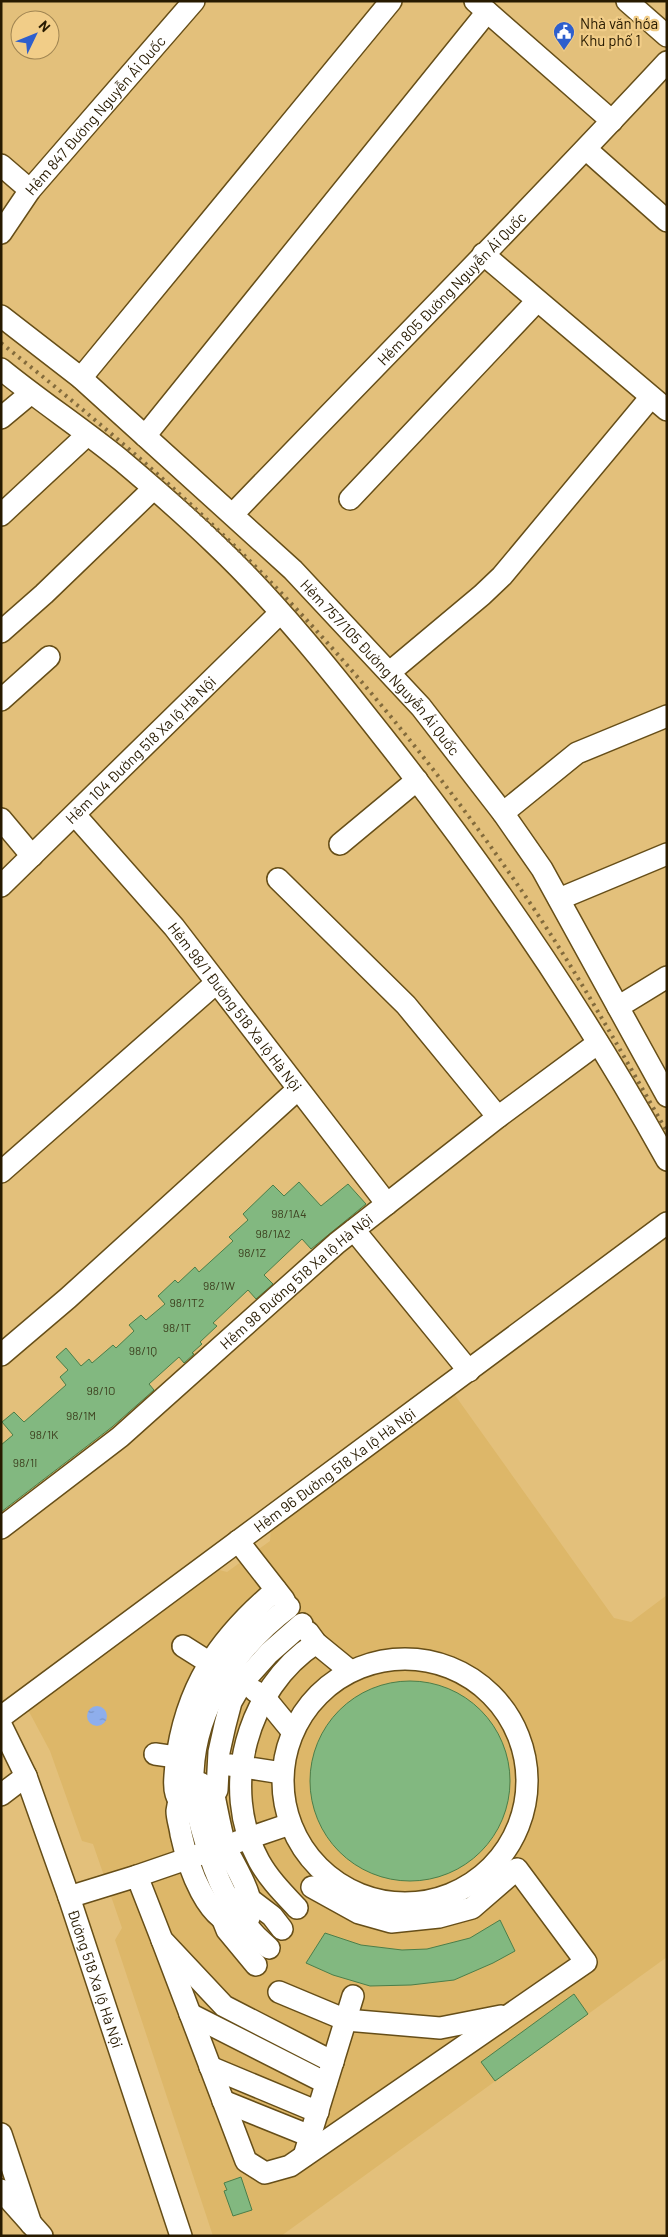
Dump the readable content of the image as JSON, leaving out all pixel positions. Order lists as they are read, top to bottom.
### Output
{
  "streets": {
    "street": [
      "Hẻm 847 Đường Nguyễn Ái Quốc",
      "Hẻm 805 Đường Nguyễn Ái Quốc",
      "Hẻm 757/105 Đường Nguyễn Ái Quốc",
      "Hẻm 104 Đường 518 Xa lộ Hà Nội",
      "Hẻm 98/1 Đường 518 Xa lộ Hà Nội",
      "Hẻm 98 Đường 518 Xa lộ Hà Nội",
      "Hẻm 96 Đường 518 Xa lộ Hà Nội",
      "Đường 518 Xa lộ Hà Nội"
    ]
  },
  "crossings": [
    ["Hẻm 805 Đường Nguyễn Ái Quốc", "Hẻm 757/105 Đường Nguyễn Ái Quốc"],
    ["Hẻm 104 Đường 518 Xa lộ Hà Nội", "Hẻm 98/1 Đường 518 Xa lộ Hà Nội"],
    ["Hẻm 98/1 Đường 518 Xa lộ Hà Nội", "Hẻm 98 Đường 518 Xa lộ Hà Nội"]
  ],
  "places": {
    "public building": ["Nhà văn hóa Khu phố 1"]
  },
  "house_numbers": [
    "98/1A4",
    "98/1A2",
    "98/1Z",
    "98/1W",
    "98/1T2",
    "98/1T",
    "98/1Q",
    "98/1O",
    "98/1M",
    "98/1K",
    "98/1I"
  ],
  "north": "top right"
}
